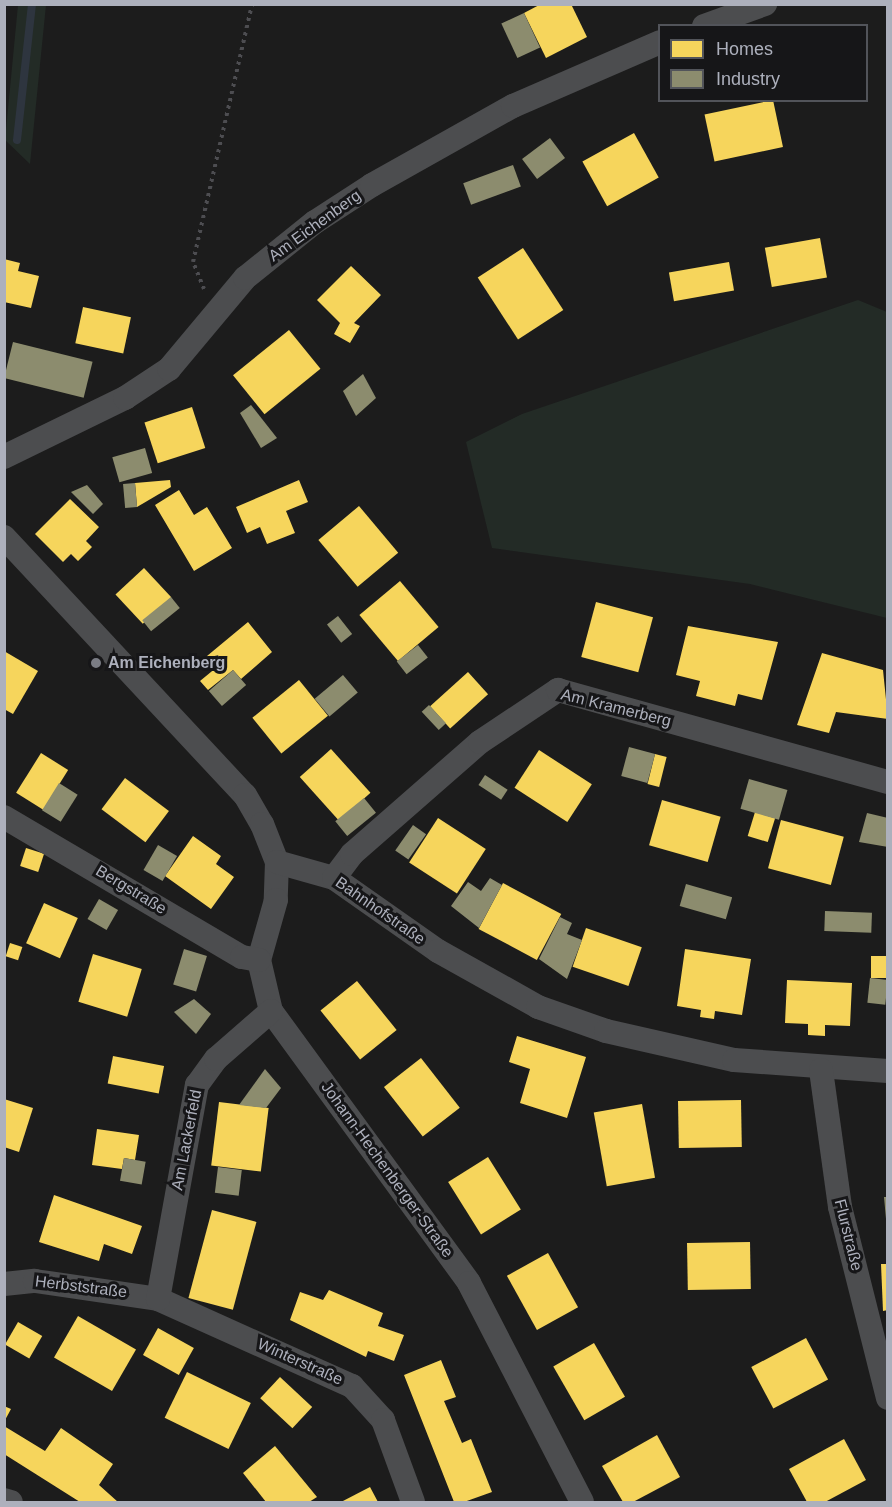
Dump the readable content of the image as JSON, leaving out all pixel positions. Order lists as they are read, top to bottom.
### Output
{
  "streets": {
    "street": [
      "Am Eichenberg",
      "Am Kramerberg",
      "Bergstraße",
      "Bahnhofstraße",
      "Am Lackerfeld",
      "Johann-Hechenberger-Straße",
      "Flurstraße",
      "Herbststraße",
      "Winterstraße"
    ]
  },
  "crossings": [
    ["Am Kramerberg", "Bahnhofstraße"],
    ["Bergstraße", "Johann-Hechenberger-Straße"],
    ["Bahnhofstraße", "Flurstraße"],
    ["Am Lackerfeld", "Johann-Hechenberger-Straße"],
    ["Am Lackerfeld", "Herbststraße"],
    ["Am Lackerfeld", "Winterstraße"],
    ["Herbststraße", "Winterstraße"]
  ],
  "places": ["Am Eichenberg"],
  "legend": ["Homes", "Industry"]
}
